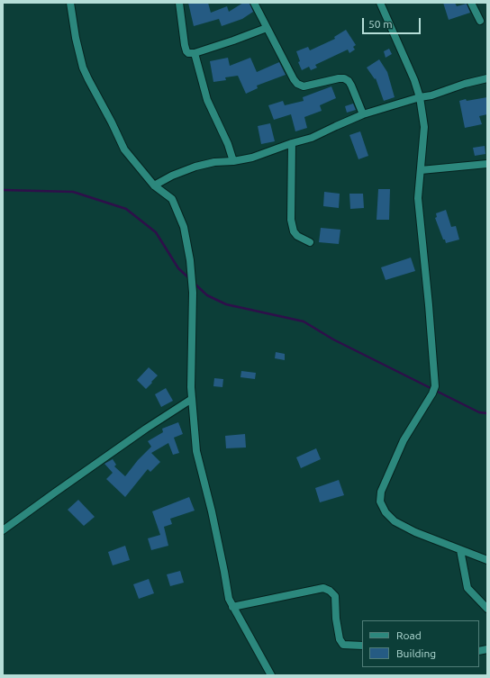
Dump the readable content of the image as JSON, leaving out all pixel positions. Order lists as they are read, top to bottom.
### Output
{
  "legend": ["Road", "Building"],
  "scale_bar": "50 m"
}
